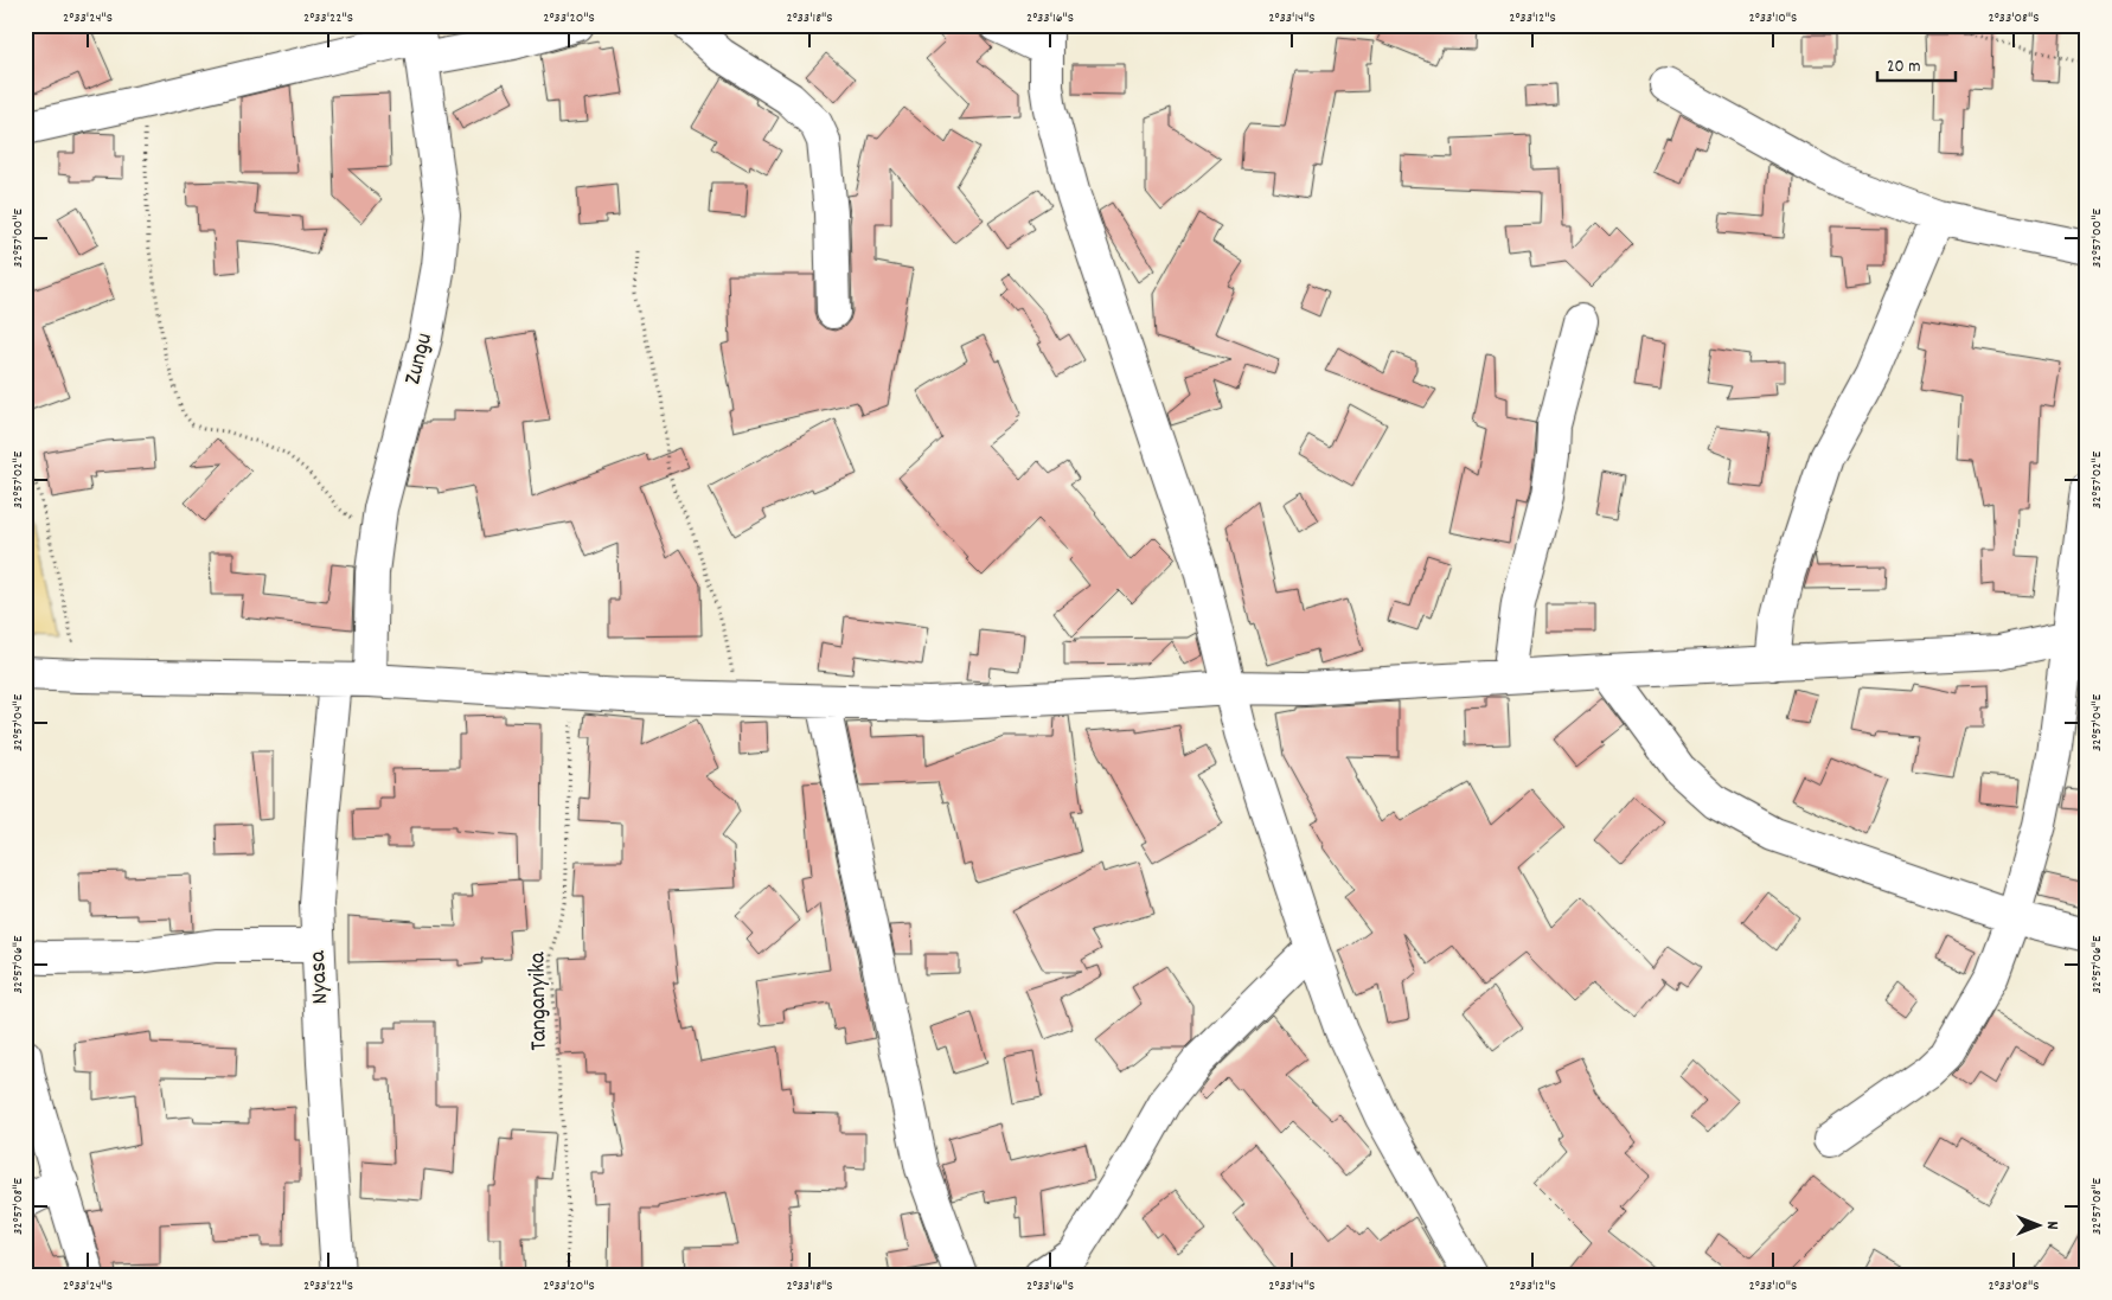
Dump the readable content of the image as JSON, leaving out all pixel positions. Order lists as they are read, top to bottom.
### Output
{
  "streets": {
    "street": ["Zungu", "Nyasa"],
    "path": ["Tanganyika"]
  },
  "scale_bar": "20 m",
  "north": "right",
  "coordinates": [
    "2°33'24\"S",
    "2°33'22\"S",
    "2°33'20\"S",
    "2°33'18\"S",
    "2°33'16\"S",
    "2°33'14\"S",
    "2°33'12\"S",
    "2°33'10\"S",
    "2°33'08\"S",
    "32°57'00\"E",
    "32°57'02\"E",
    "32°57'04\"E",
    "32°57'06\"E",
    "32°57'08\"E"
  ]
}
